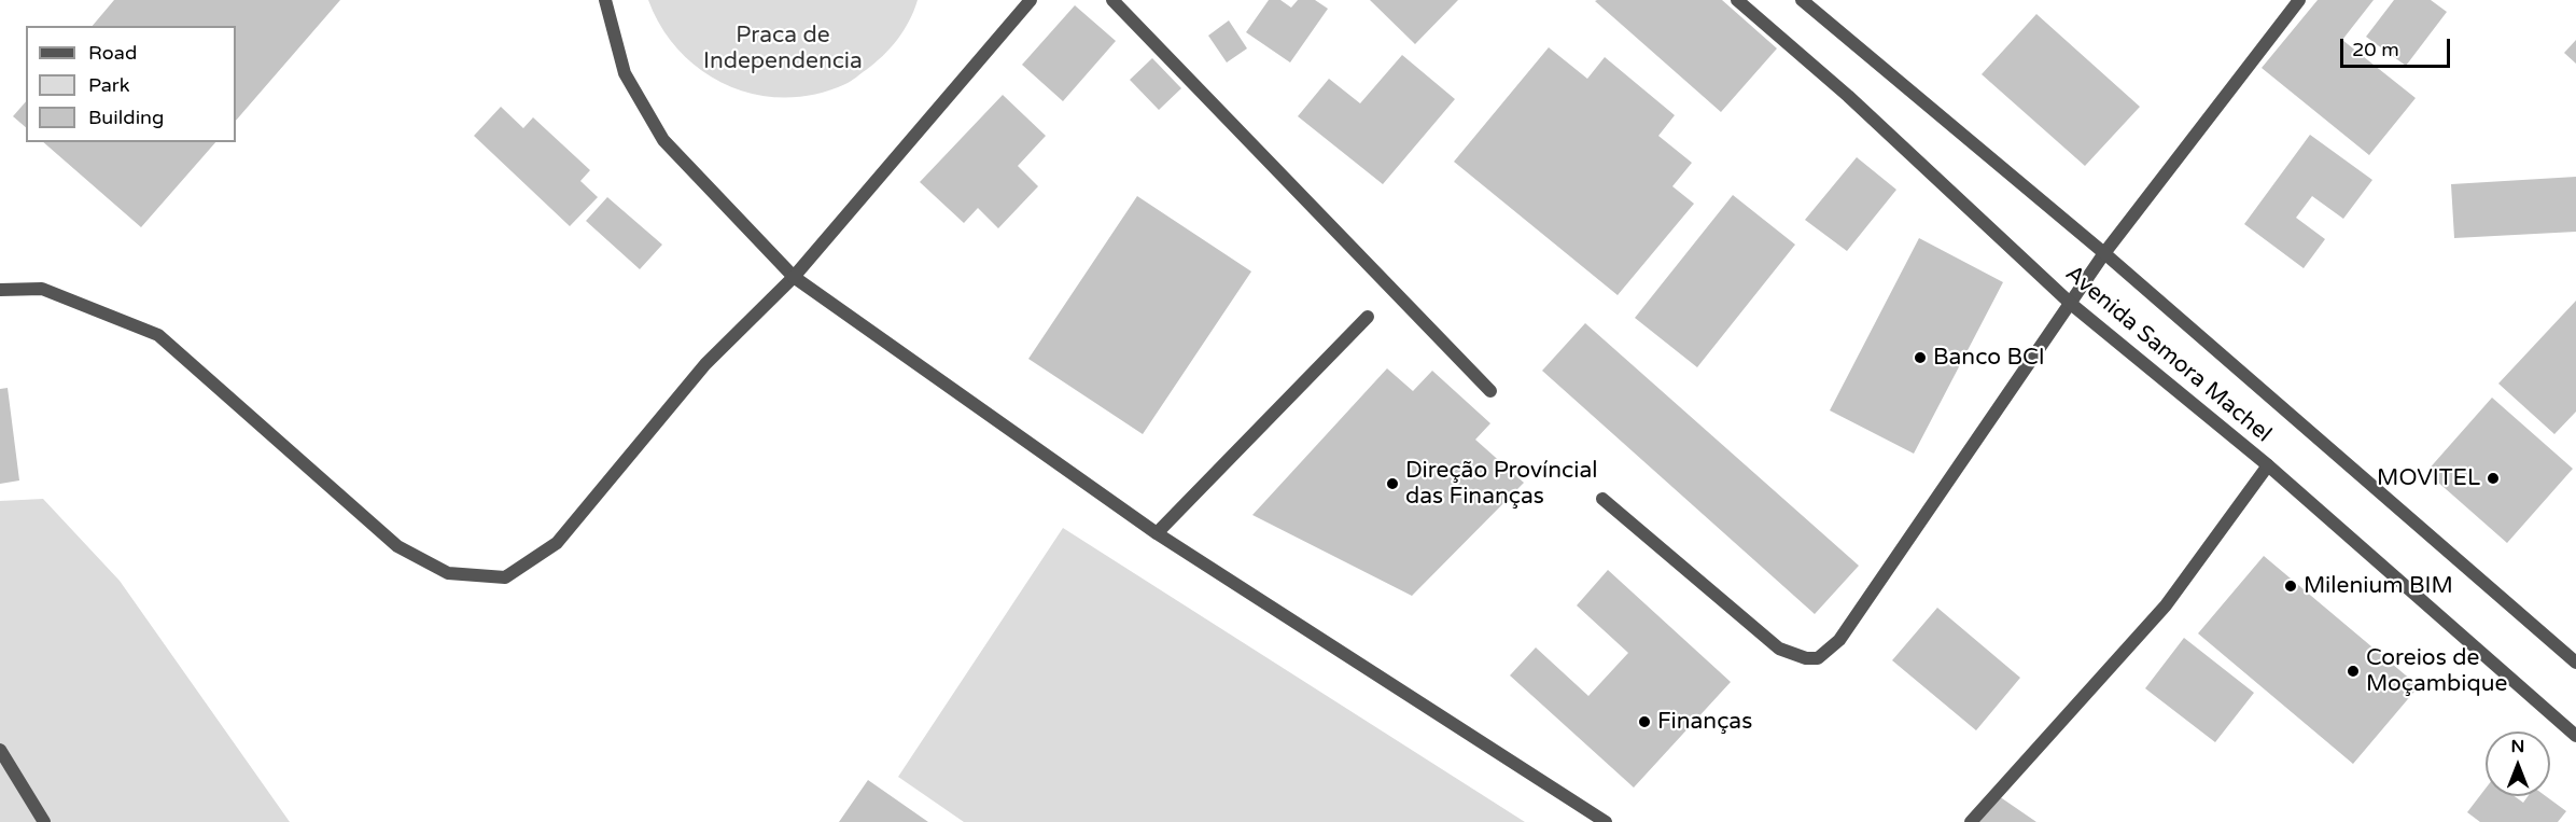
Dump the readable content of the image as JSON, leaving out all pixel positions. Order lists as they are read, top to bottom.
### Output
{
  "streets": {
    "street": ["Avenida Samora Machel"]
  },
  "parks": ["Praca de Independencia"],
  "places": [
    "Banco BCI",
    "MOVITEL",
    "Direção Províncial das Finanças",
    "Milenium BIM",
    "Coreios de Moçambique",
    "Finanças"
  ],
  "legend": ["Road", "Park", "Building"],
  "scale_bar": "20 m",
  "north": "top"
}
